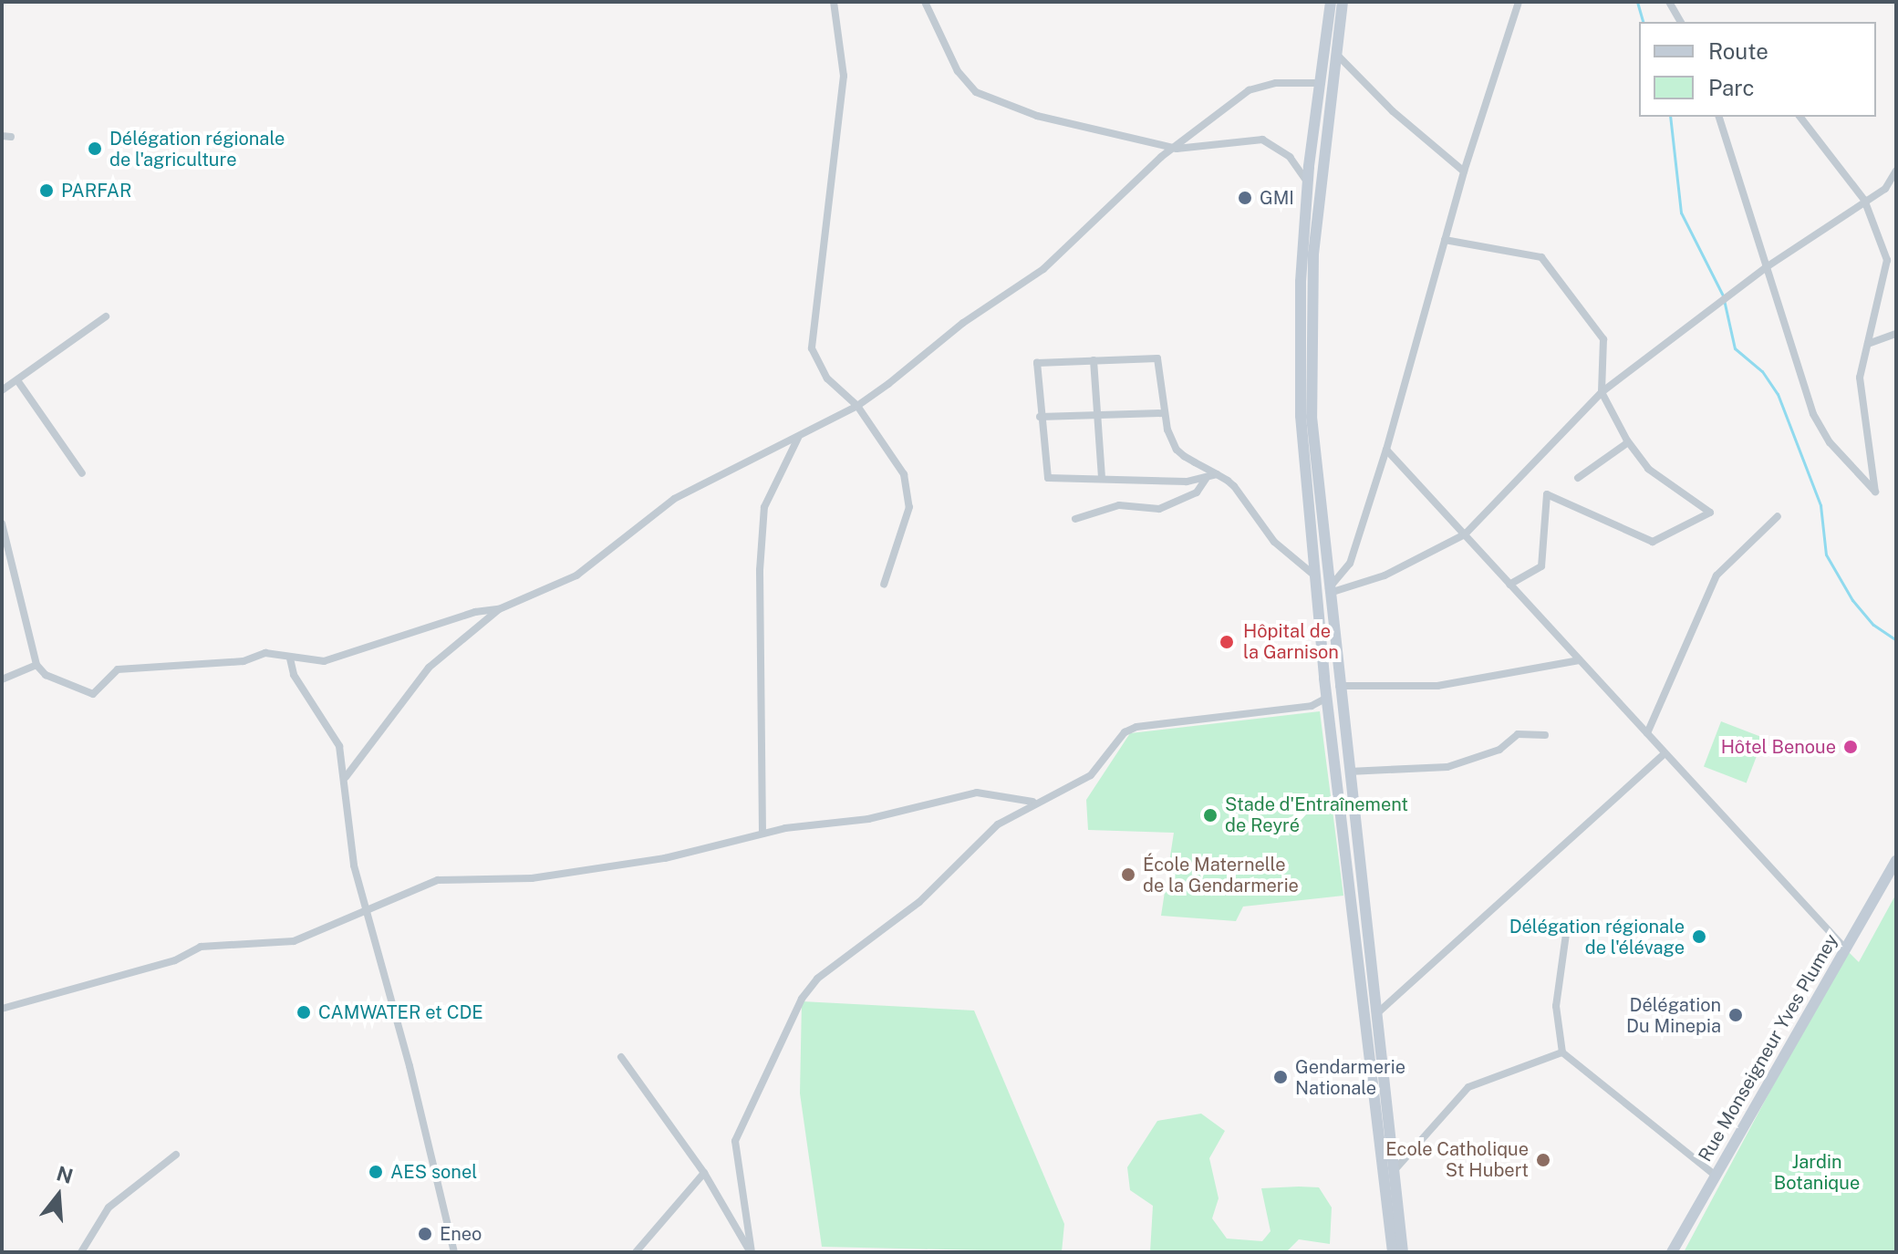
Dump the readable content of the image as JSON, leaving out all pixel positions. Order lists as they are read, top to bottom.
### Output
{
  "streets": {
    "main road": ["Rue Monseigneur Yves Plumey"]
  },
  "parks": ["Jardin Botanique"],
  "places": [
    "Délégation régionale de l'agriculture",
    "PARFAR",
    "GMI",
    "Hôpital de la Garnison",
    "Hôtel Benoue",
    "Stade d'Entraînement de Reyré",
    "École Maternelle de la Gendarmerie",
    "Délégation régionale de l'élévage",
    "CAMWATER et CDE",
    "Délégation Du Minepia",
    "Gendarmerie Nationale",
    "Ecole Catholique St Hubert",
    "AES sonel",
    "Eneo"
  ],
  "legend": ["Route", "Parc"],
  "north": "top"
}
